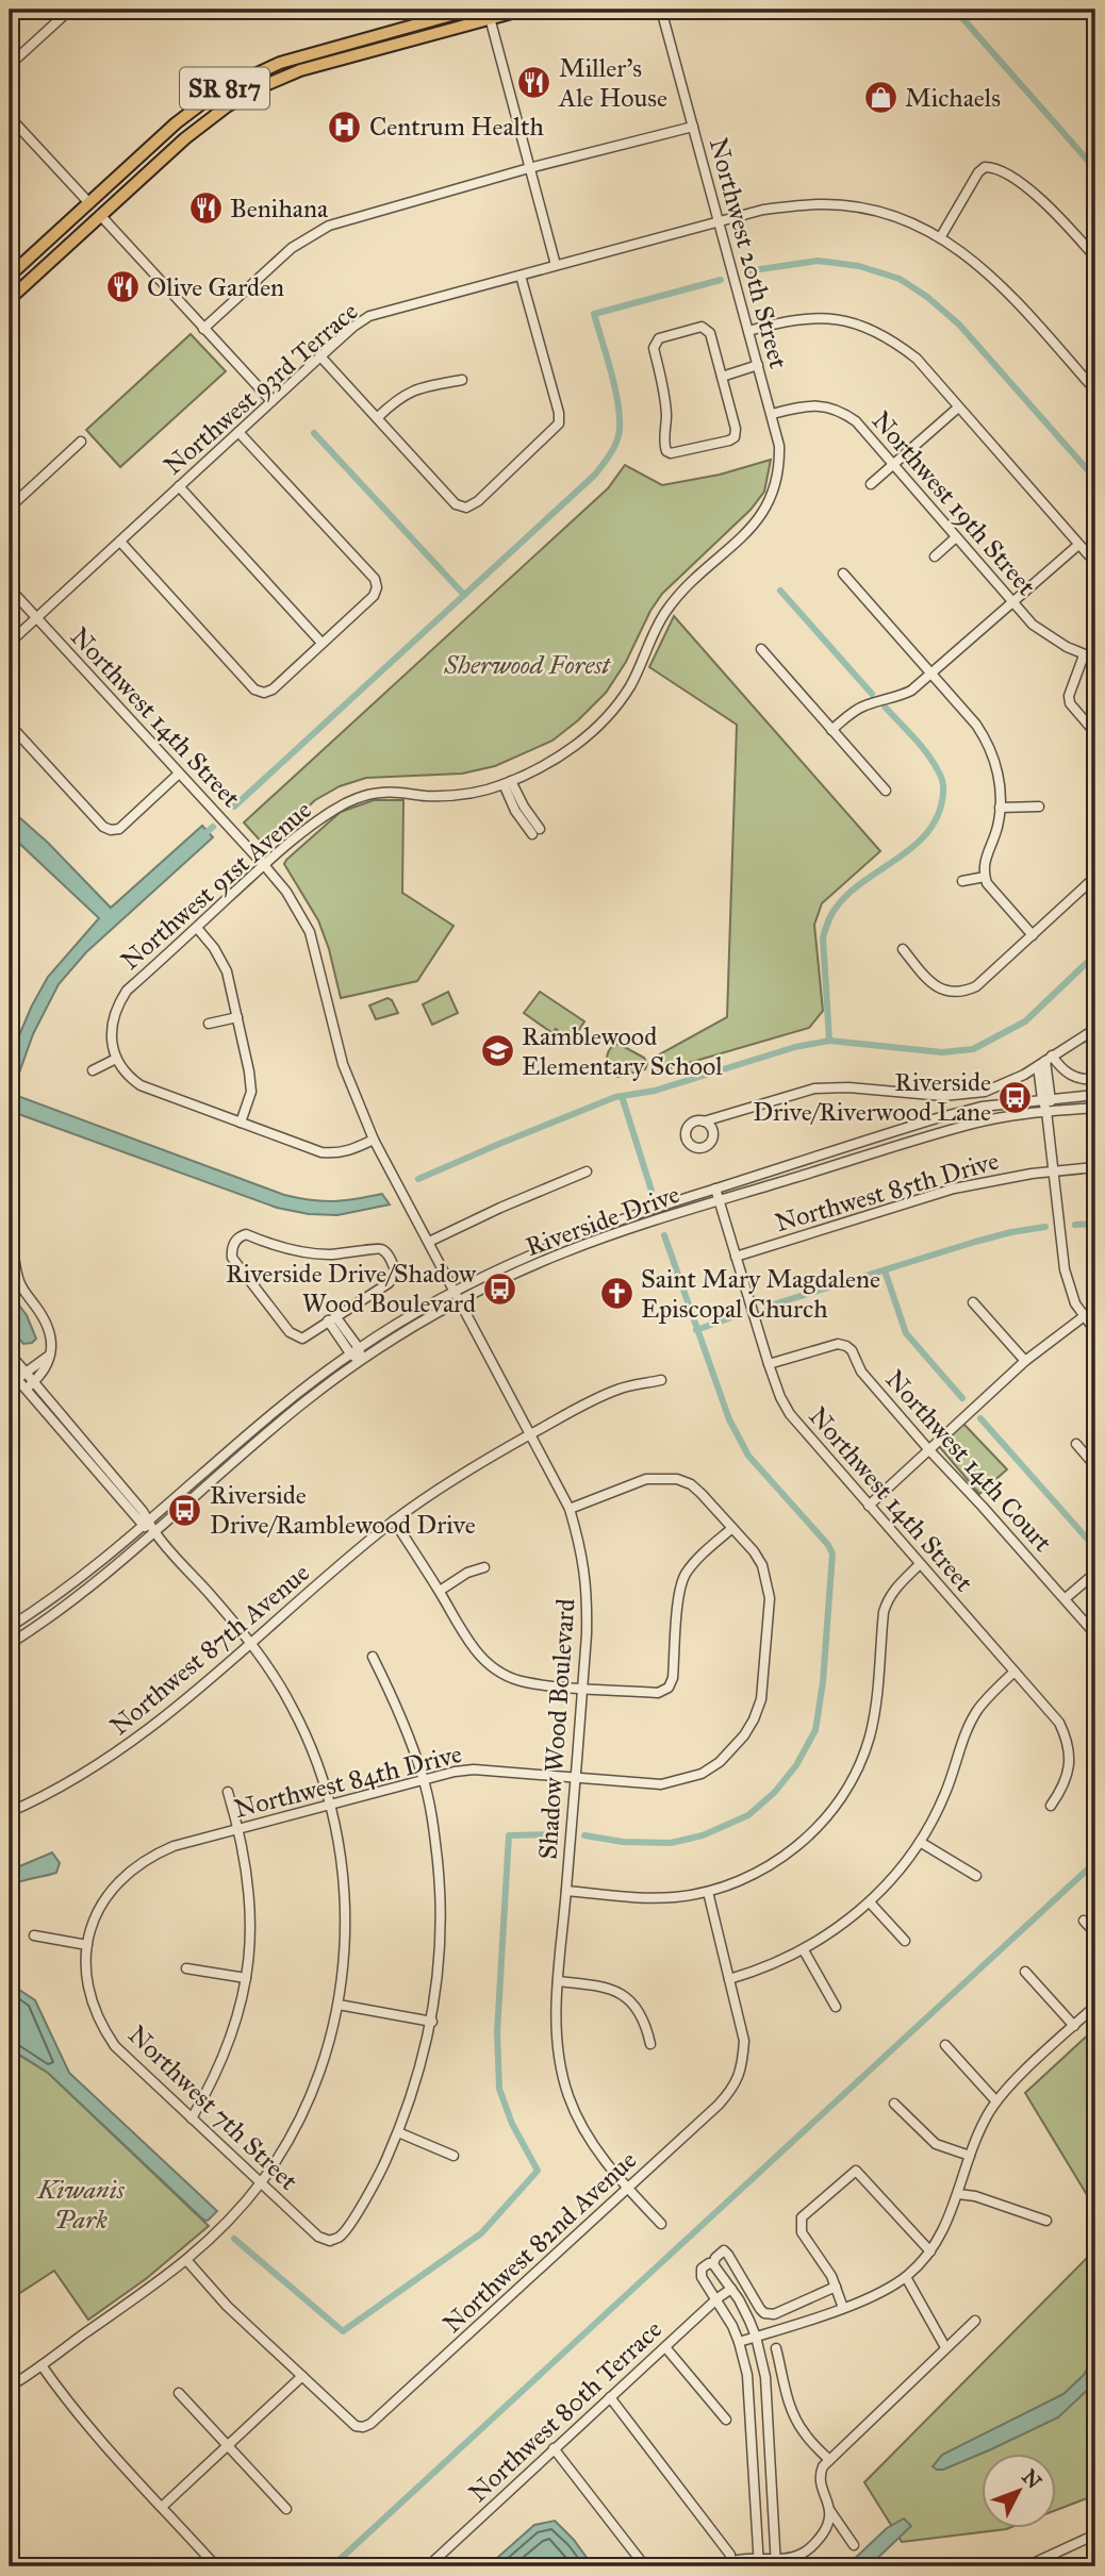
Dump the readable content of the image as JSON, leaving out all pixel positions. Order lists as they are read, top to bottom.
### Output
{
  "streets": {
    "main road": ["SR 817"],
    "street": [
      "Northwest 20th Street",
      "Northwest 93rd Terrace",
      "Northwest 19th Street",
      "Northwest 14th Street",
      "Northwest 91st Avenue",
      "Northwest 85th Drive",
      "Riverside Drive",
      "Northwest 14th Court",
      "Northwest 87th Avenue",
      "Shadow Wood Boulevard",
      "Northwest 84th Drive",
      "Northwest 7th Street",
      "Northwest 82nd Avenue",
      "Northwest 80th Terrace"
    ]
  },
  "crossings": [
    ["Northwest 20th Street", "Northwest 93rd Terrace"],
    ["Northwest 20th Street", "Northwest 19th Street"],
    ["Northwest 20th Street", "Northwest 91st Avenue"],
    ["Northwest 93rd Terrace", "Northwest 14th Street"],
    ["Northwest 14th Street", "Northwest 91st Avenue"],
    ["Northwest 14th Street", "Northwest 85th Drive"],
    ["Northwest 14th Street", "Riverside Drive"],
    ["Northwest 14th Street", "Northwest 14th Court"],
    ["Northwest 14th Street", "Shadow Wood Boulevard"],
    ["Riverside Drive", "Shadow Wood Boulevard"],
    ["Northwest 87th Avenue", "Shadow Wood Boulevard"],
    ["Shadow Wood Boulevard", "Northwest 84th Drive"],
    ["Shadow Wood Boulevard", "Northwest 82nd Avenue"],
    ["Northwest 84th Drive", "Northwest 7th Street"]
  ],
  "parks": ["Sherwood Forest", "Kiwanis Park"],
  "places": {
    "restaurant": ["Miller's Ale House", "Benihana", "Olive Garden"],
    "shop": ["Michaels"],
    "hospital": ["Centrum Health"],
    "school or university": ["Ramblewood Elementary School"],
    "bus stop": ["Riverside Drive/Riverwood Lane", "Riverside Drive/Shadow Wood Boulevard", "Riverside Drive/Ramblewood Drive"],
    "church": ["Saint Mary Magdalene Episcopal Church"]
  },
  "north": "top right"
}
